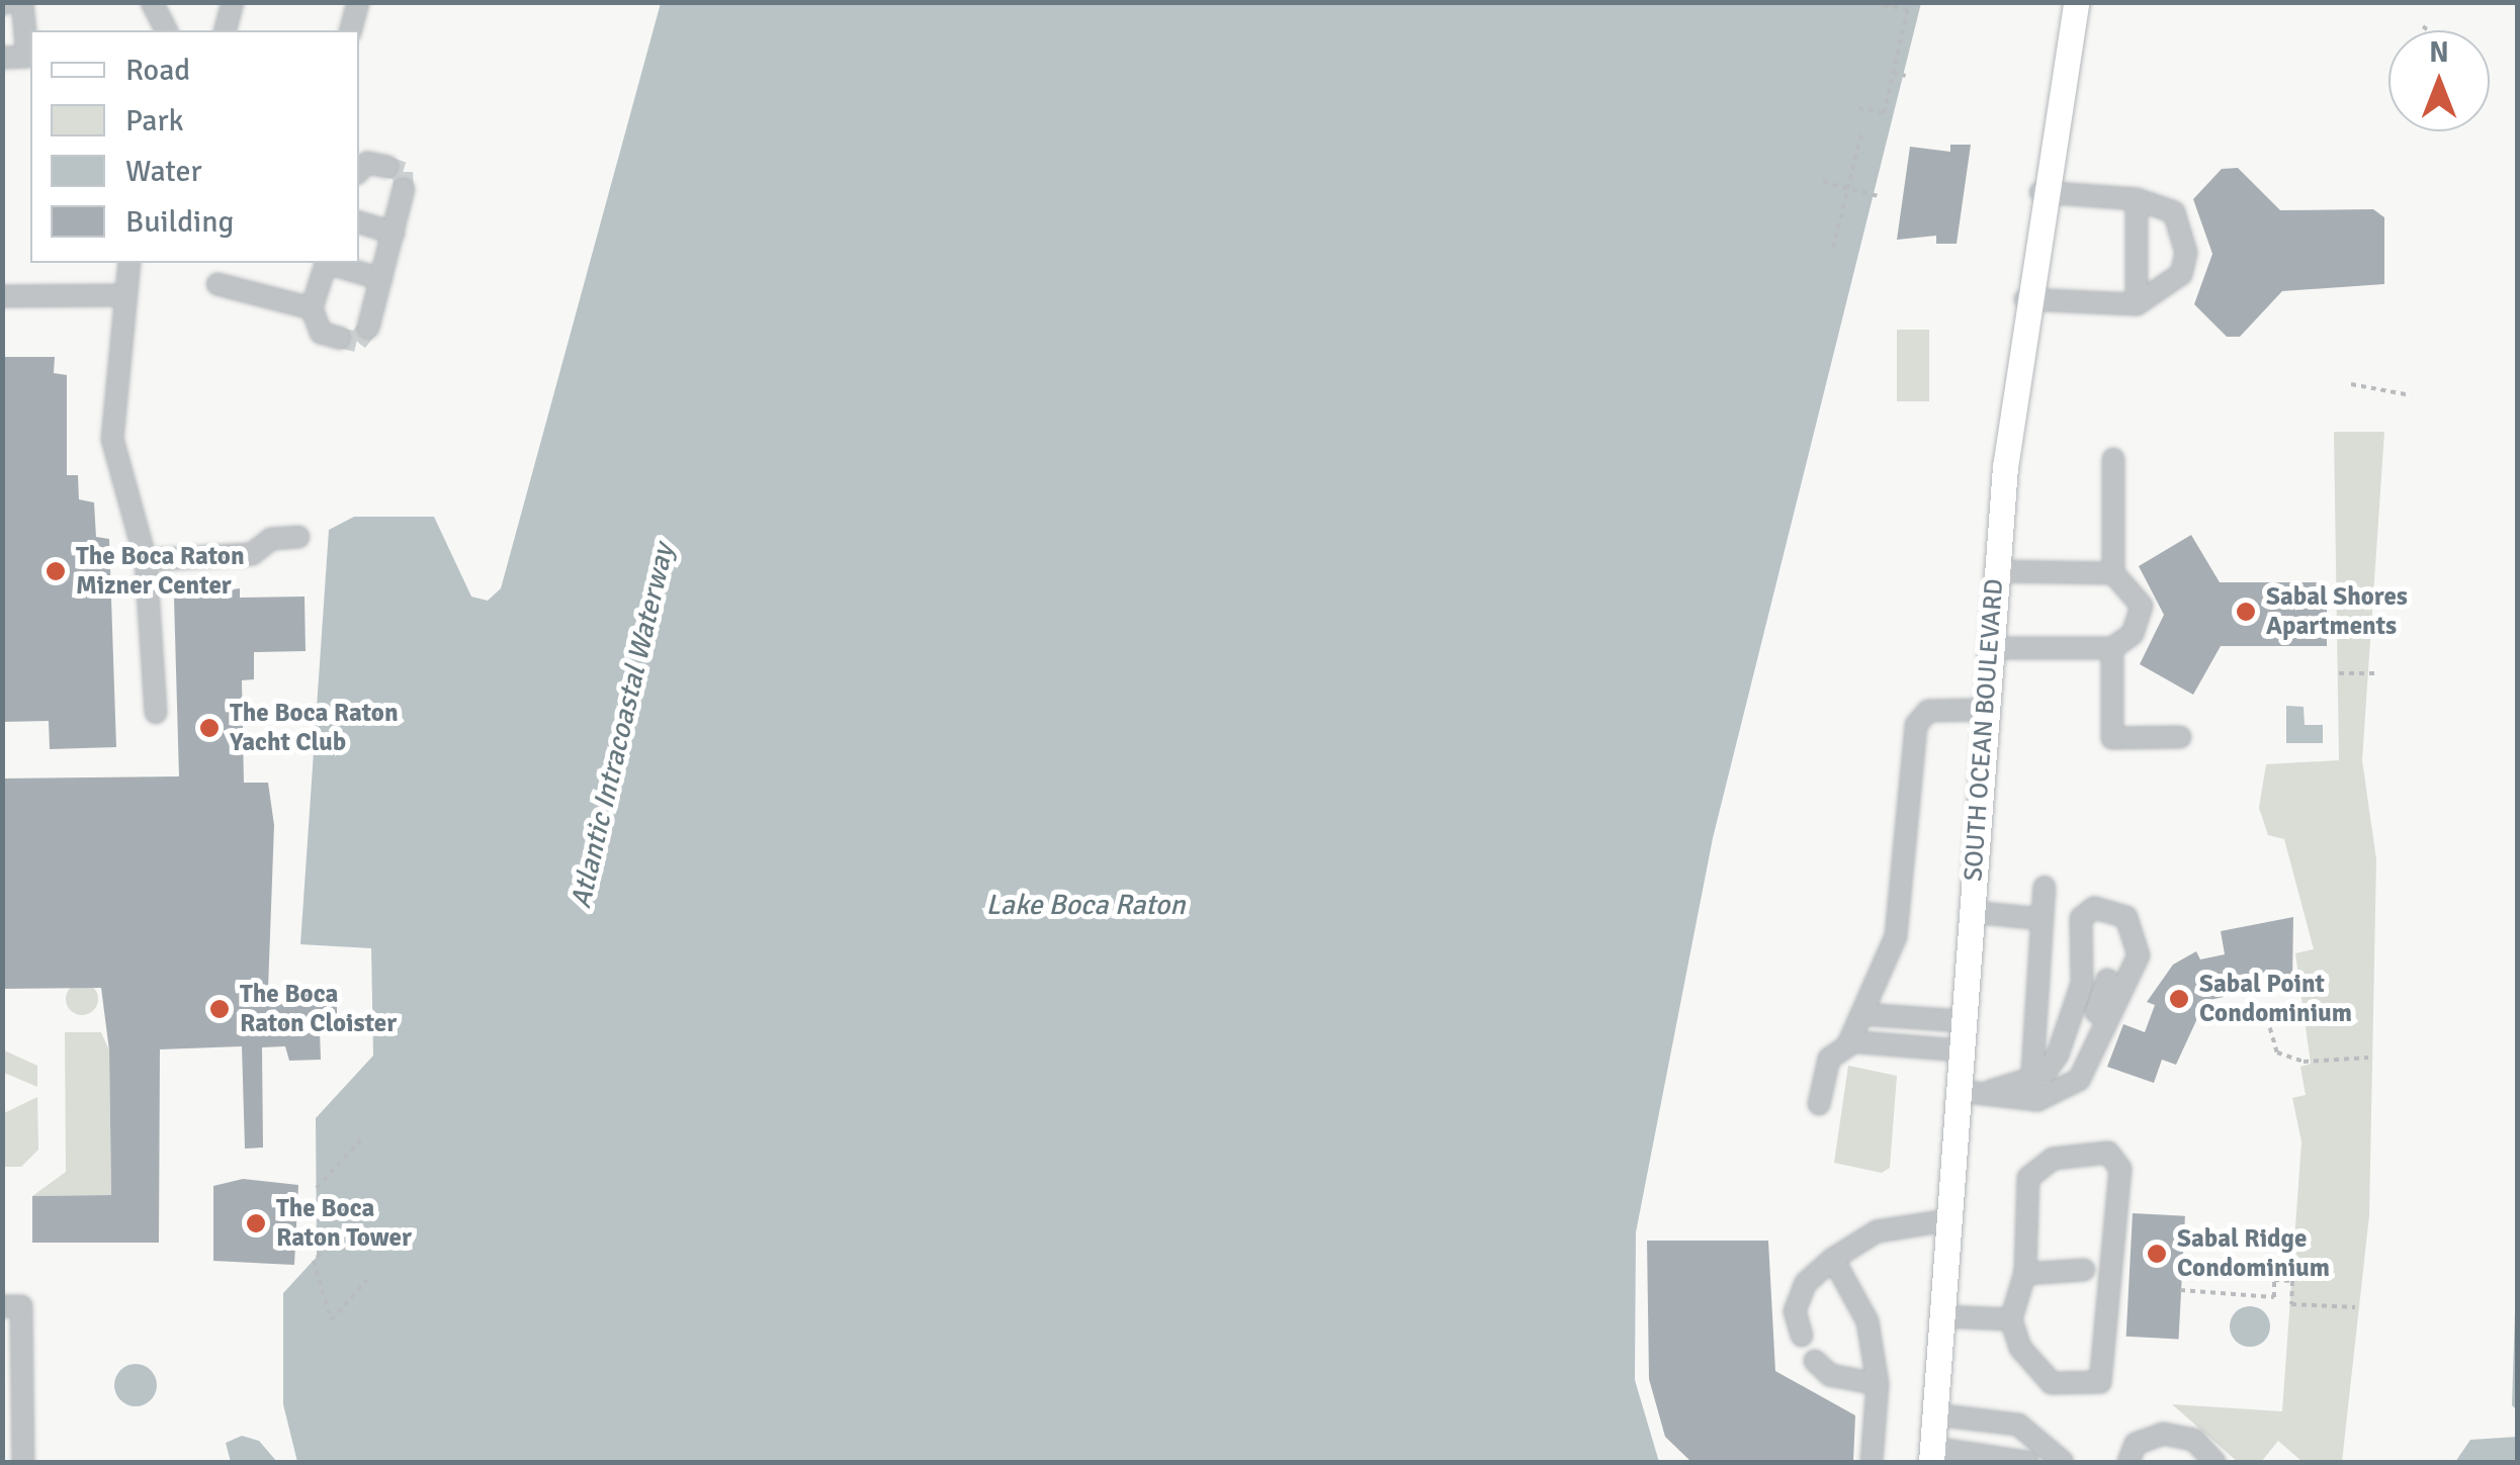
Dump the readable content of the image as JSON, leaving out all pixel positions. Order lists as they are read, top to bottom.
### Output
{
  "streets": {
    "main road": ["SOUTH OCEAN BOULEVARD"]
  },
  "water": ["Atlantic Intracoastal Waterway", "Lake Boca Raton"],
  "places": [
    "The Boca Raton Mizner Center",
    "Sabal Shores Apartments",
    "The Boca Raton Yacht Club",
    "Sabal Point Condominium",
    "The Boca Raton Cloister",
    "The Boca Raton Tower",
    "Sabal Ridge Condominium"
  ],
  "legend": [
    "Road",
    "Park",
    "Water",
    "Building"
  ],
  "north": "top"
}
